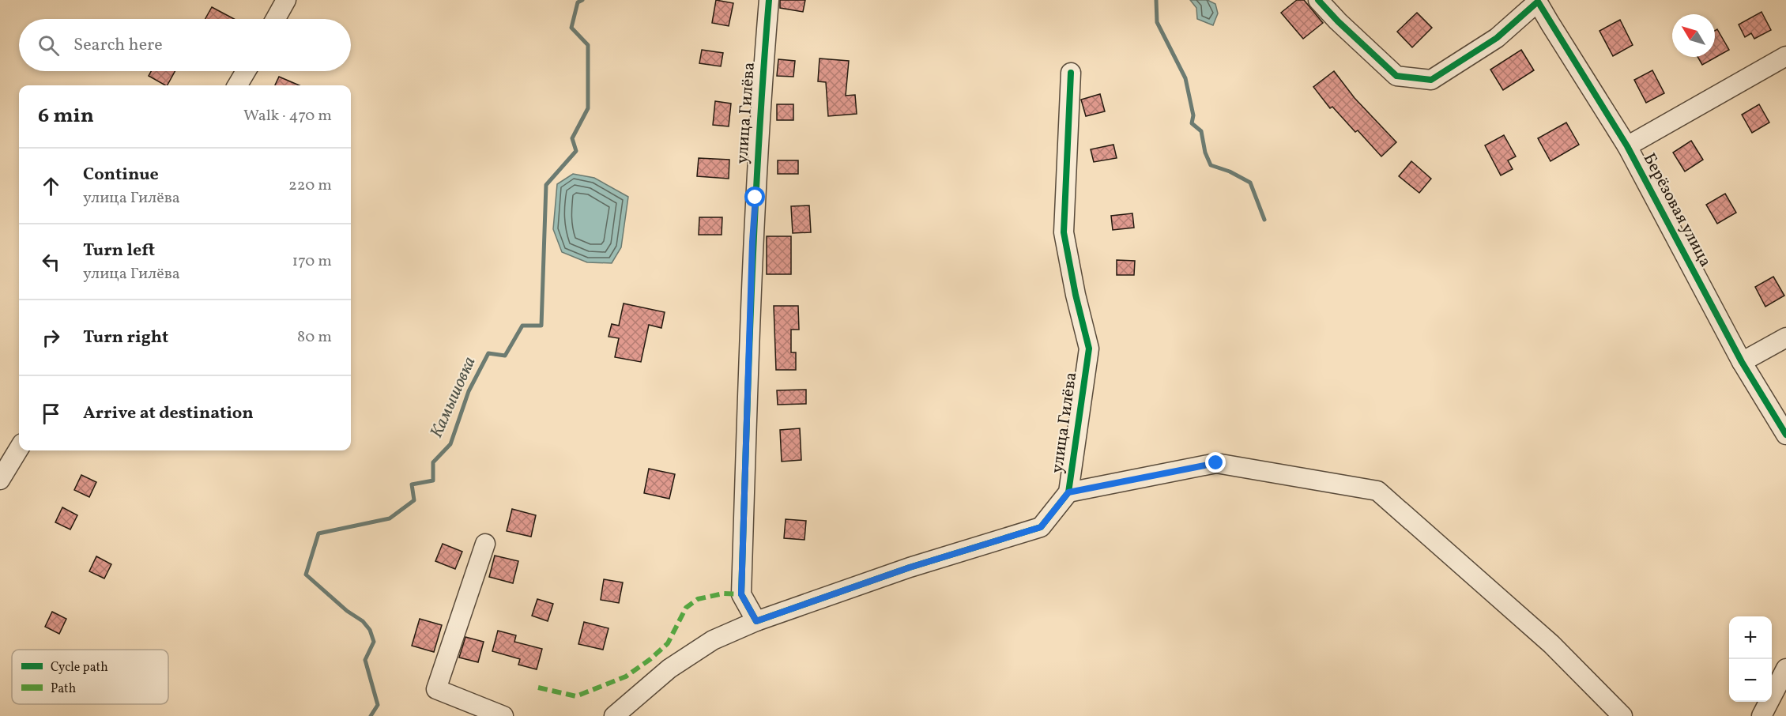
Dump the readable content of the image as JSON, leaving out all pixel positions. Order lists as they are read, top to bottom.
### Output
{
  "streets": {
    "street": ["улица Гилёва", "Берёзовая улица"]
  },
  "water": ["Камышовка"],
  "legend": ["Cycle path", "Path"],
  "north": "top left",
  "page": {
    "search": "Search here",
    "heading": ["6 min", "Walk · 470 m"],
    "list": [
      ["Continue", "улица Гилёва", "220 m"],
      ["Turn left", "улица Гилёва", "170 m"],
      ["Turn right", "80 m"],
      "Arrive at destination"
    ],
    "map_buttons": ["+", "−"]
  }
}
